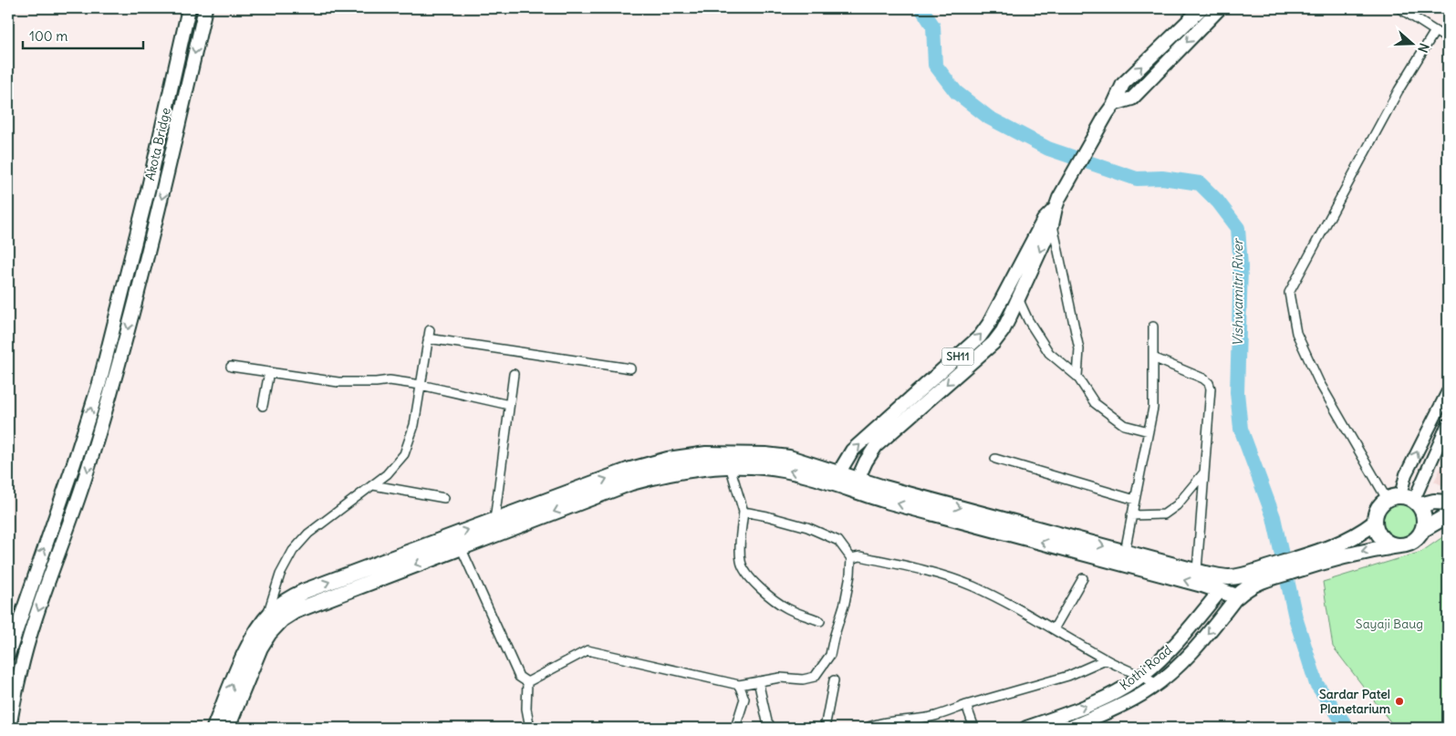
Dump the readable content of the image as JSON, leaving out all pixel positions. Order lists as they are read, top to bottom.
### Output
{
  "streets": {
    "main road": ["Akota Bridge", "SH11", "Kothi Road"]
  },
  "water": ["Vishwamitri River"],
  "parks": ["Sayaji Baug"],
  "places": ["Sardar Patel Planetarium"],
  "scale_bar": "100 m",
  "north": "right"
}
